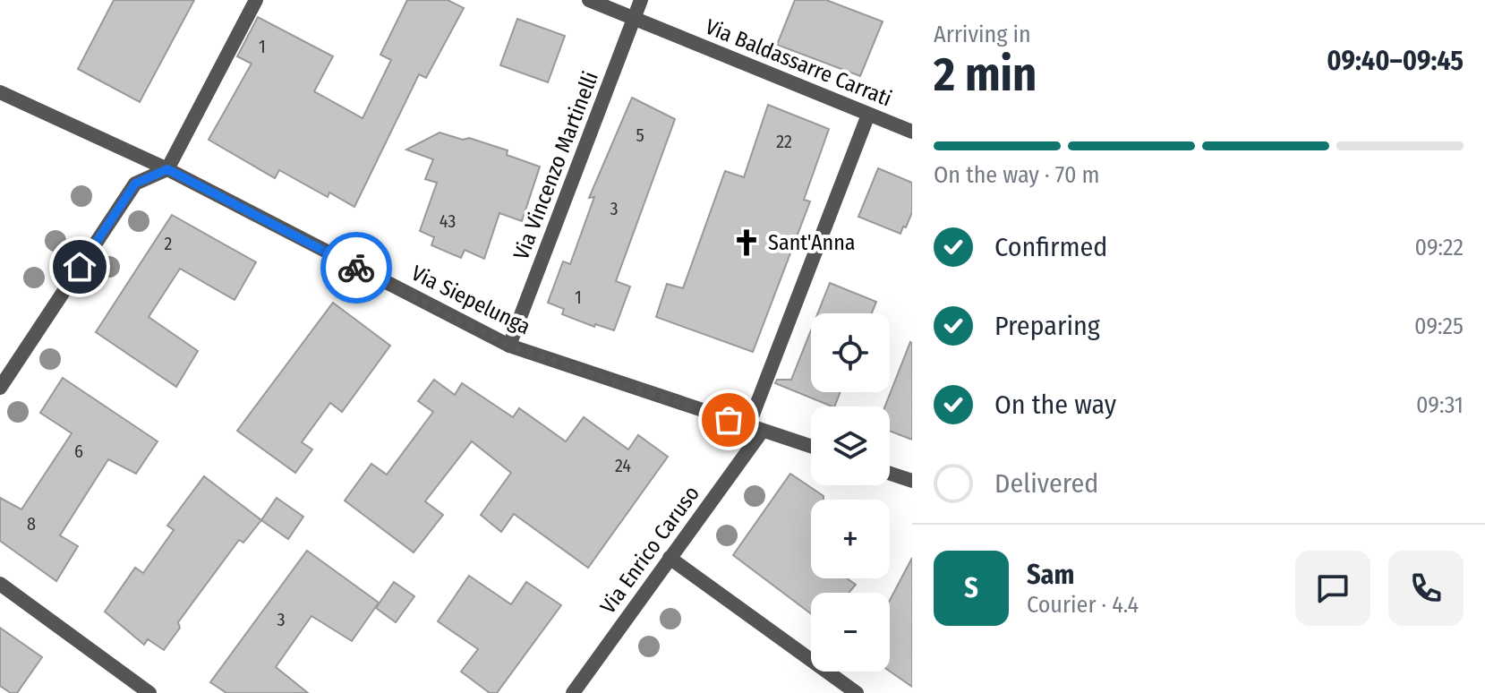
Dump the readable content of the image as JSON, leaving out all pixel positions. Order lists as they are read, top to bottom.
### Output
{
  "streets": {
    "street": [
      "Via Baldassarre Carrati",
      "Via Vincenzo Martinelli",
      "Via Siepelunga",
      "Via Enrico Caruso"
    ]
  },
  "crossings": [
    ["Via Baldassarre Carrati", "Via Vincenzo Martinelli"],
    ["Via Baldassarre Carrati", "Via Enrico Caruso"],
    ["Via Vincenzo Martinelli", "Via Siepelunga"],
    ["Via Siepelunga", "Via Enrico Caruso"]
  ],
  "places": {
    "church": ["Sant'Anna"]
  },
  "house_numbers": [
    "1",
    "5",
    "22",
    "3",
    "43",
    "2",
    "1",
    "6",
    "24",
    "8",
    "3"
  ],
  "page": {
    "heading": ["2 min", "Arriving in", "09:40–09:45"],
    "panel": ["Sam", "Courier · 4.4"],
    "bar": "On the way · 70 m",
    "list": [
      ["Confirmed", "09:22"],
      ["Preparing", "09:25"],
      ["On the way", "09:31"],
      "Delivered"
    ],
    "map_buttons": ["+", "−"],
    "round": "S"
  }
}
